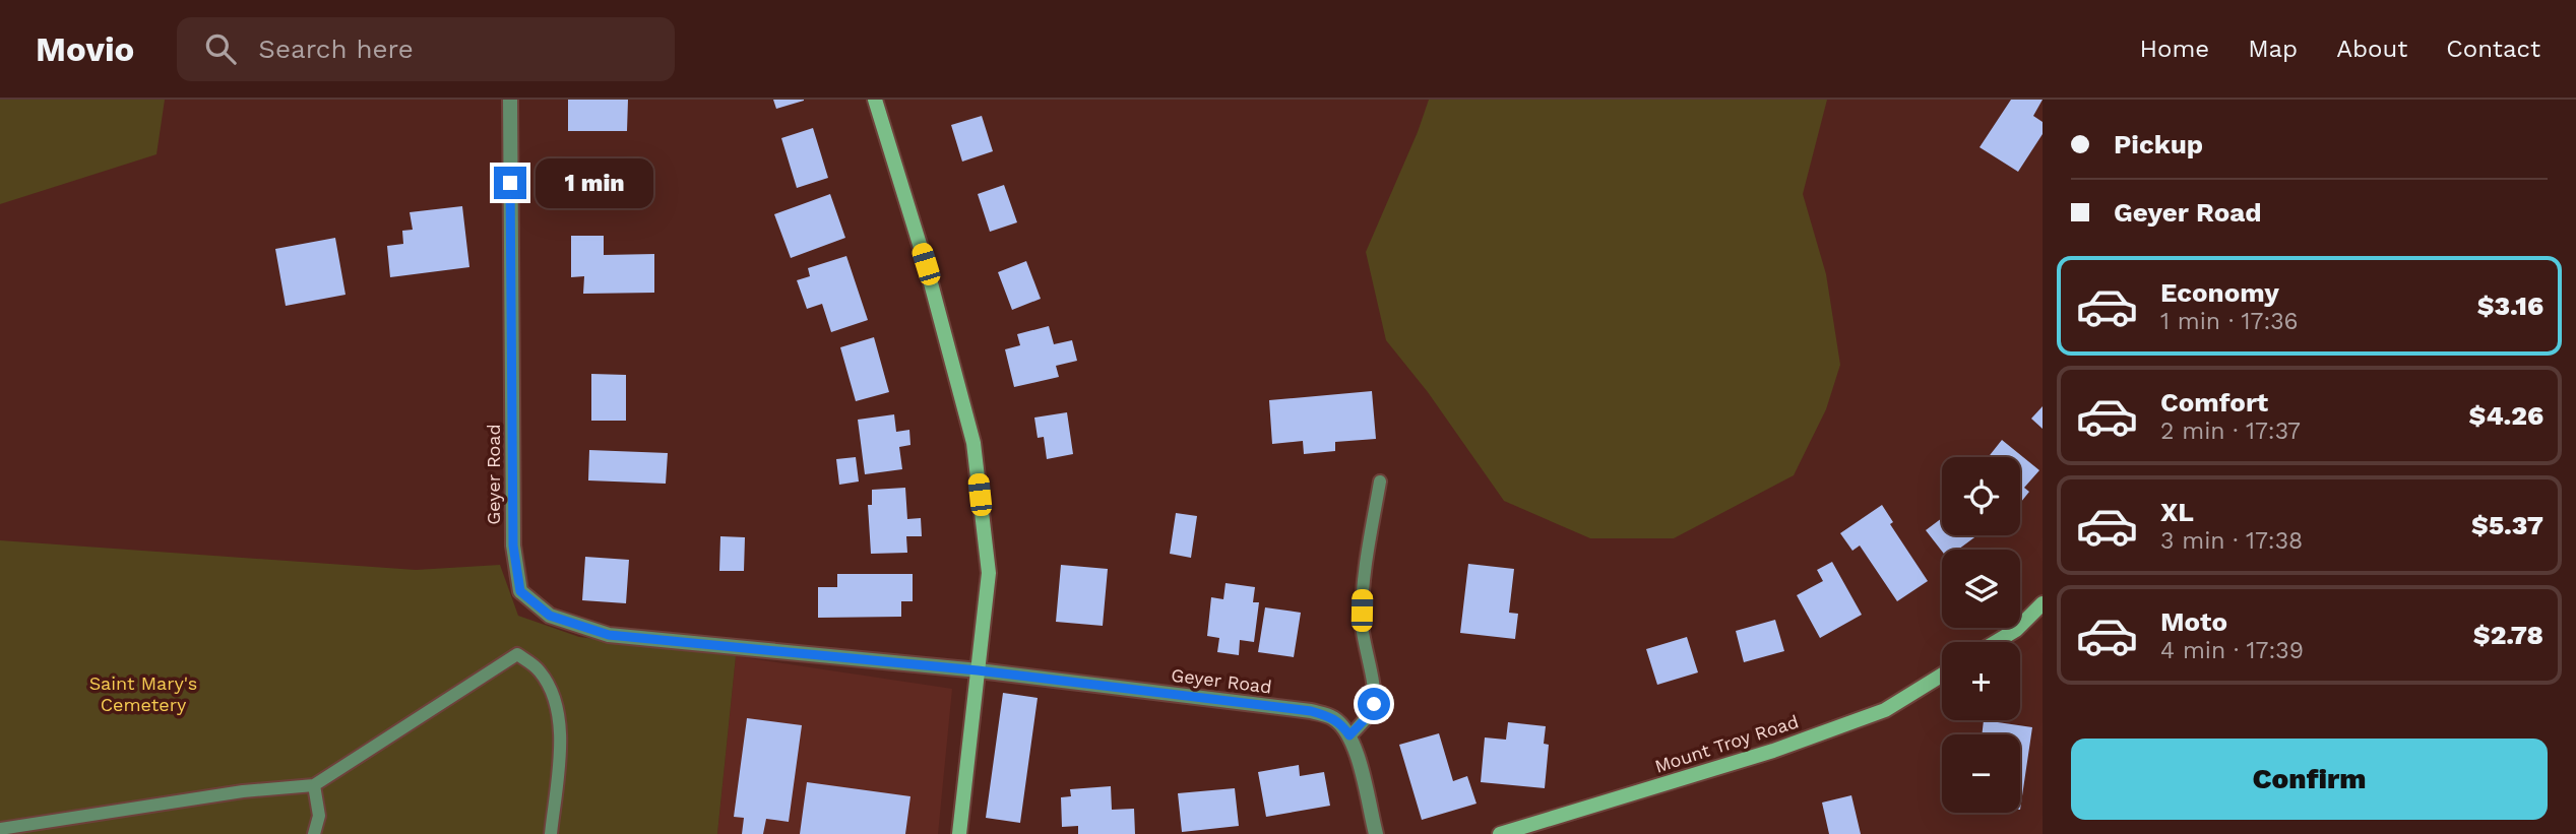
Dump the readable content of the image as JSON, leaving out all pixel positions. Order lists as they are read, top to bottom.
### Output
{
  "streets": {
    "street": ["Geyer Road", "Mount Troy Road"]
  },
  "parks": ["Saint Mary's Cemetery"],
  "page": {
    "header": "Movio",
    "search": "Search here",
    "nav": [
      "Home",
      "Map",
      "About",
      "Contact"
    ],
    "banner": ["Pickup", "Geyer Road"],
    "bubble": "1 min",
    "list": [
      {
        "name": "Economy",
        "note": "1 min · 17:36",
        "value": "$3.16"
      },
      {
        "name": "Comfort",
        "note": "2 min · 17:37",
        "value": "$4.26"
      },
      {
        "name": "XL",
        "note": "3 min · 17:38",
        "value": "$5.37"
      },
      {
        "name": "Moto",
        "note": "4 min · 17:39",
        "value": "$2.78"
      }
    ],
    "map_buttons": ["+", "−"],
    "buttons": "Confirm"
  }
}
